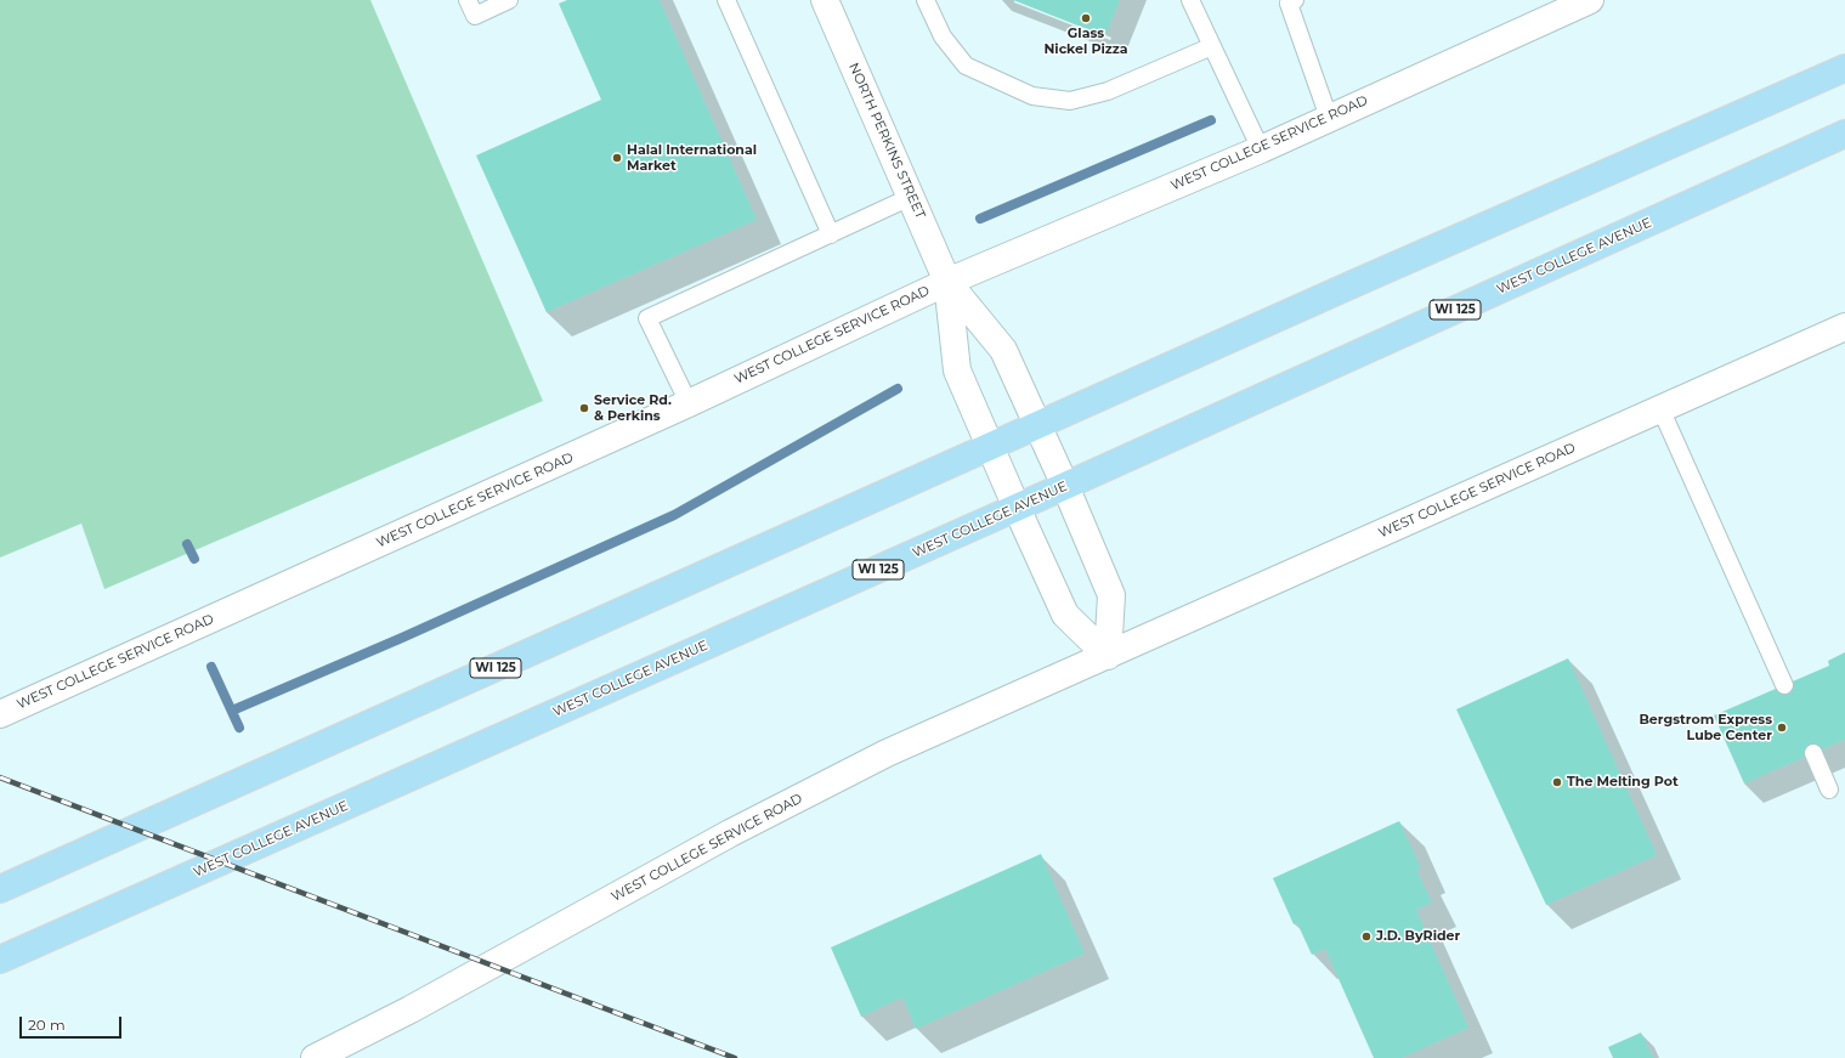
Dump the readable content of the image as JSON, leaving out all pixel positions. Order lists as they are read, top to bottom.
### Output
{
  "streets": {
    "main road": ["WEST COLLEGE AVENUE", "WI 125"],
    "street": ["NORTH PERKINS STREET", "WEST COLLEGE SERVICE ROAD"]
  },
  "crossings": [
    ["NORTH PERKINS STREET", "WEST COLLEGE SERVICE ROAD"],
    ["WEST COLLEGE SERVICE ROAD", "WEST COLLEGE AVENUE"],
    ["WEST COLLEGE SERVICE ROAD", "WI 125"]
  ],
  "places": [
    "Glass Nickel Pizza",
    "Halal International Market",
    "Service Rd. & Perkins",
    "Bergstrom Express Lube Center",
    "The Melting Pot",
    "J.D. ByRider"
  ],
  "scale_bar": "20 m"
}
